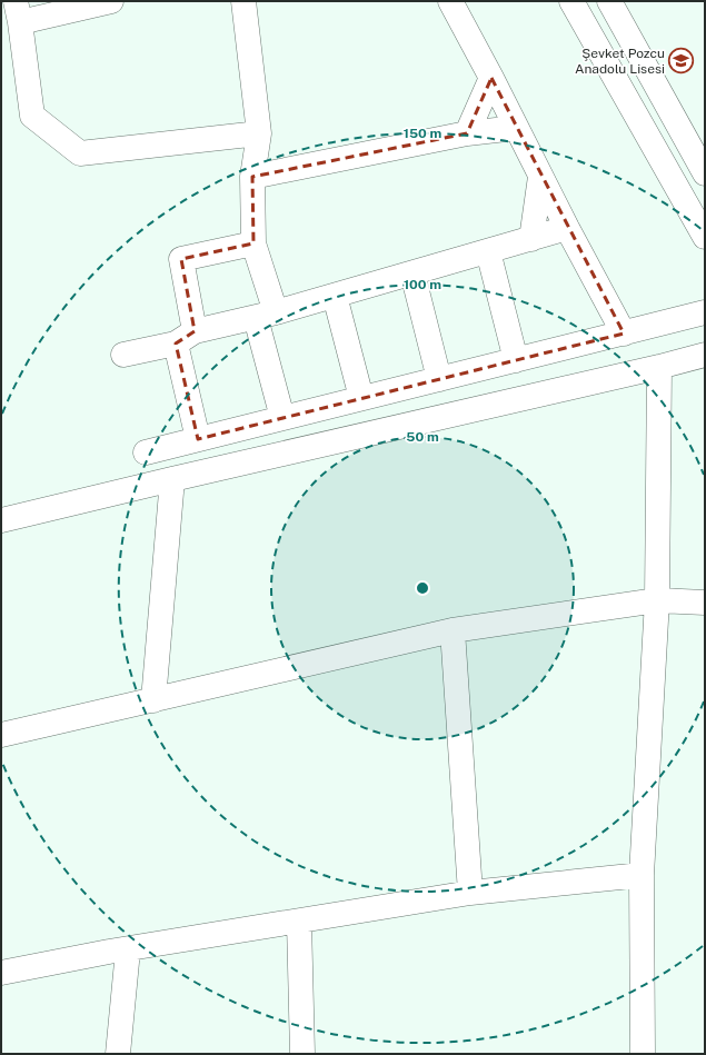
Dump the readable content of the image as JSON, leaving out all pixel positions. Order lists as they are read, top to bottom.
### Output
{
  "places": {
    "school or university": ["Şevket Pozcu Anadolu Lisesi"]
  },
  "rings": ["150 m", "100 m", "50 m"]
}
